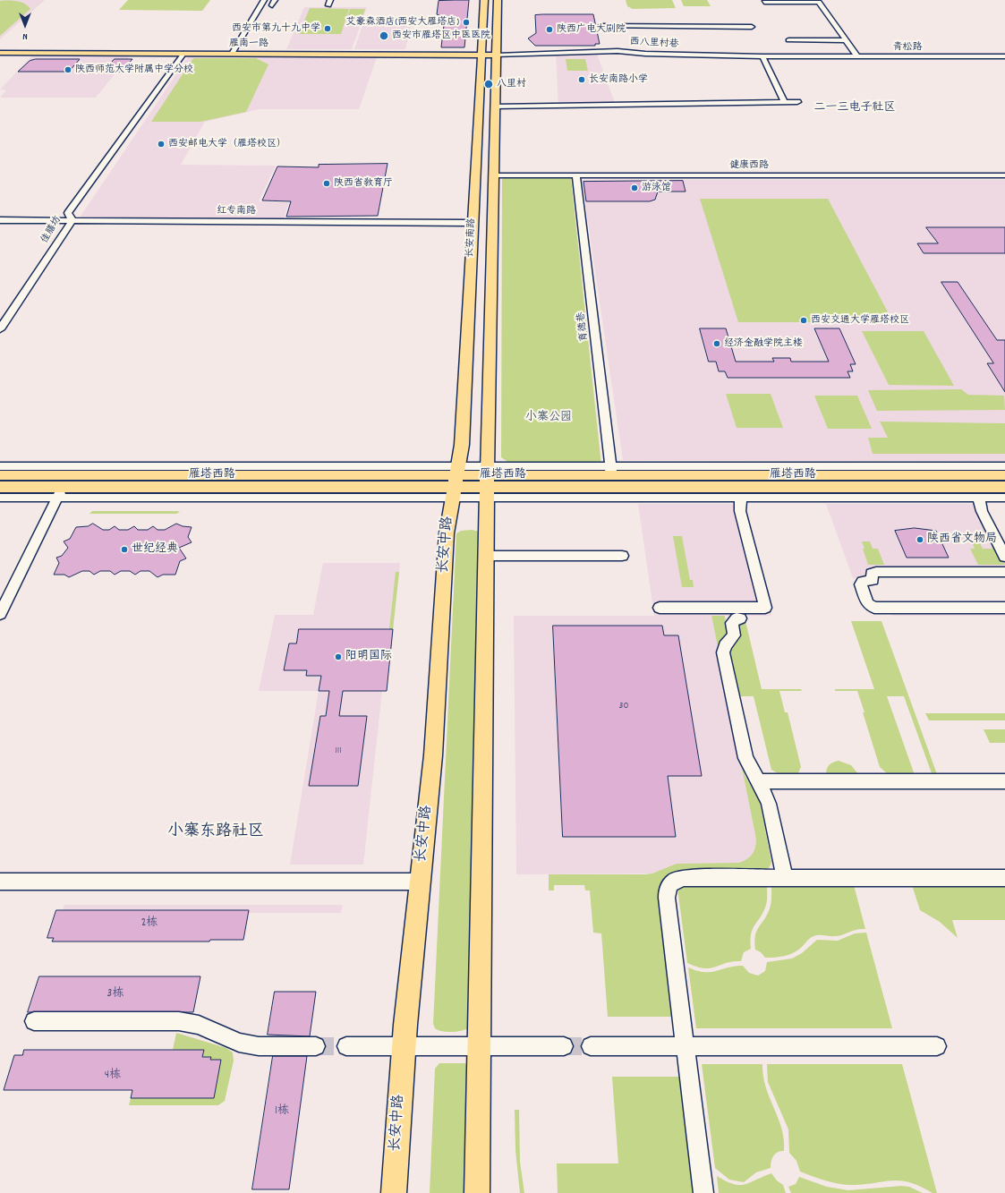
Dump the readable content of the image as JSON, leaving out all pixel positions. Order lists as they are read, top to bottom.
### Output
{
  "streets": {
    "main road": [
      "雁南一路",
      "长安南路",
      "雁塔西路",
      "长安中路"
    ],
    "street": [
      "西八里村巷",
      "青松路",
      "健康西路",
      "红专南路",
      "佳膳坊",
      "育德巷"
    ]
  },
  "crossings": [
    ["雁南一路", "西八里村巷"],
    ["雁南一路", "佳膳坊"],
    ["雁南一路", "长安南路"],
    ["西八里村巷", "青松路"],
    ["西八里村巷", "长安南路"],
    ["健康西路", "长安南路"],
    ["健康西路", "育德巷"],
    ["红专南路", "佳膳坊"],
    ["红专南路", "长安南路"],
    ["长安南路", "雁塔西路"],
    ["长安南路", "长安中路"],
    ["育德巷", "雁塔西路"],
    ["雁塔西路", "长安中路"]
  ],
  "districts": ["二一三电子社区", "小寨东路社区"],
  "parks": ["小寨公园"],
  "places": [
    "艾豪森酒店(西安大雁塔店)",
    "西安市第九十九中学",
    "陕西广电大剧院",
    "西安市雁塔区中医医院",
    "陕西师范大学附属中学分校",
    "长安南路小学",
    "八里村",
    "西安邮电大学（雁塔校区）",
    "陕西省教育厅",
    "游泳馆",
    "西安交通大学雁塔校区",
    "经济金融学院主楼",
    "陕西省文物局",
    "世纪经典",
    "阳明国际"
  ],
  "house_numbers": [
    "30",
    "111",
    "2栋",
    "3栋",
    "4栋",
    "1栋"
  ],
  "north": "bottom"
}
